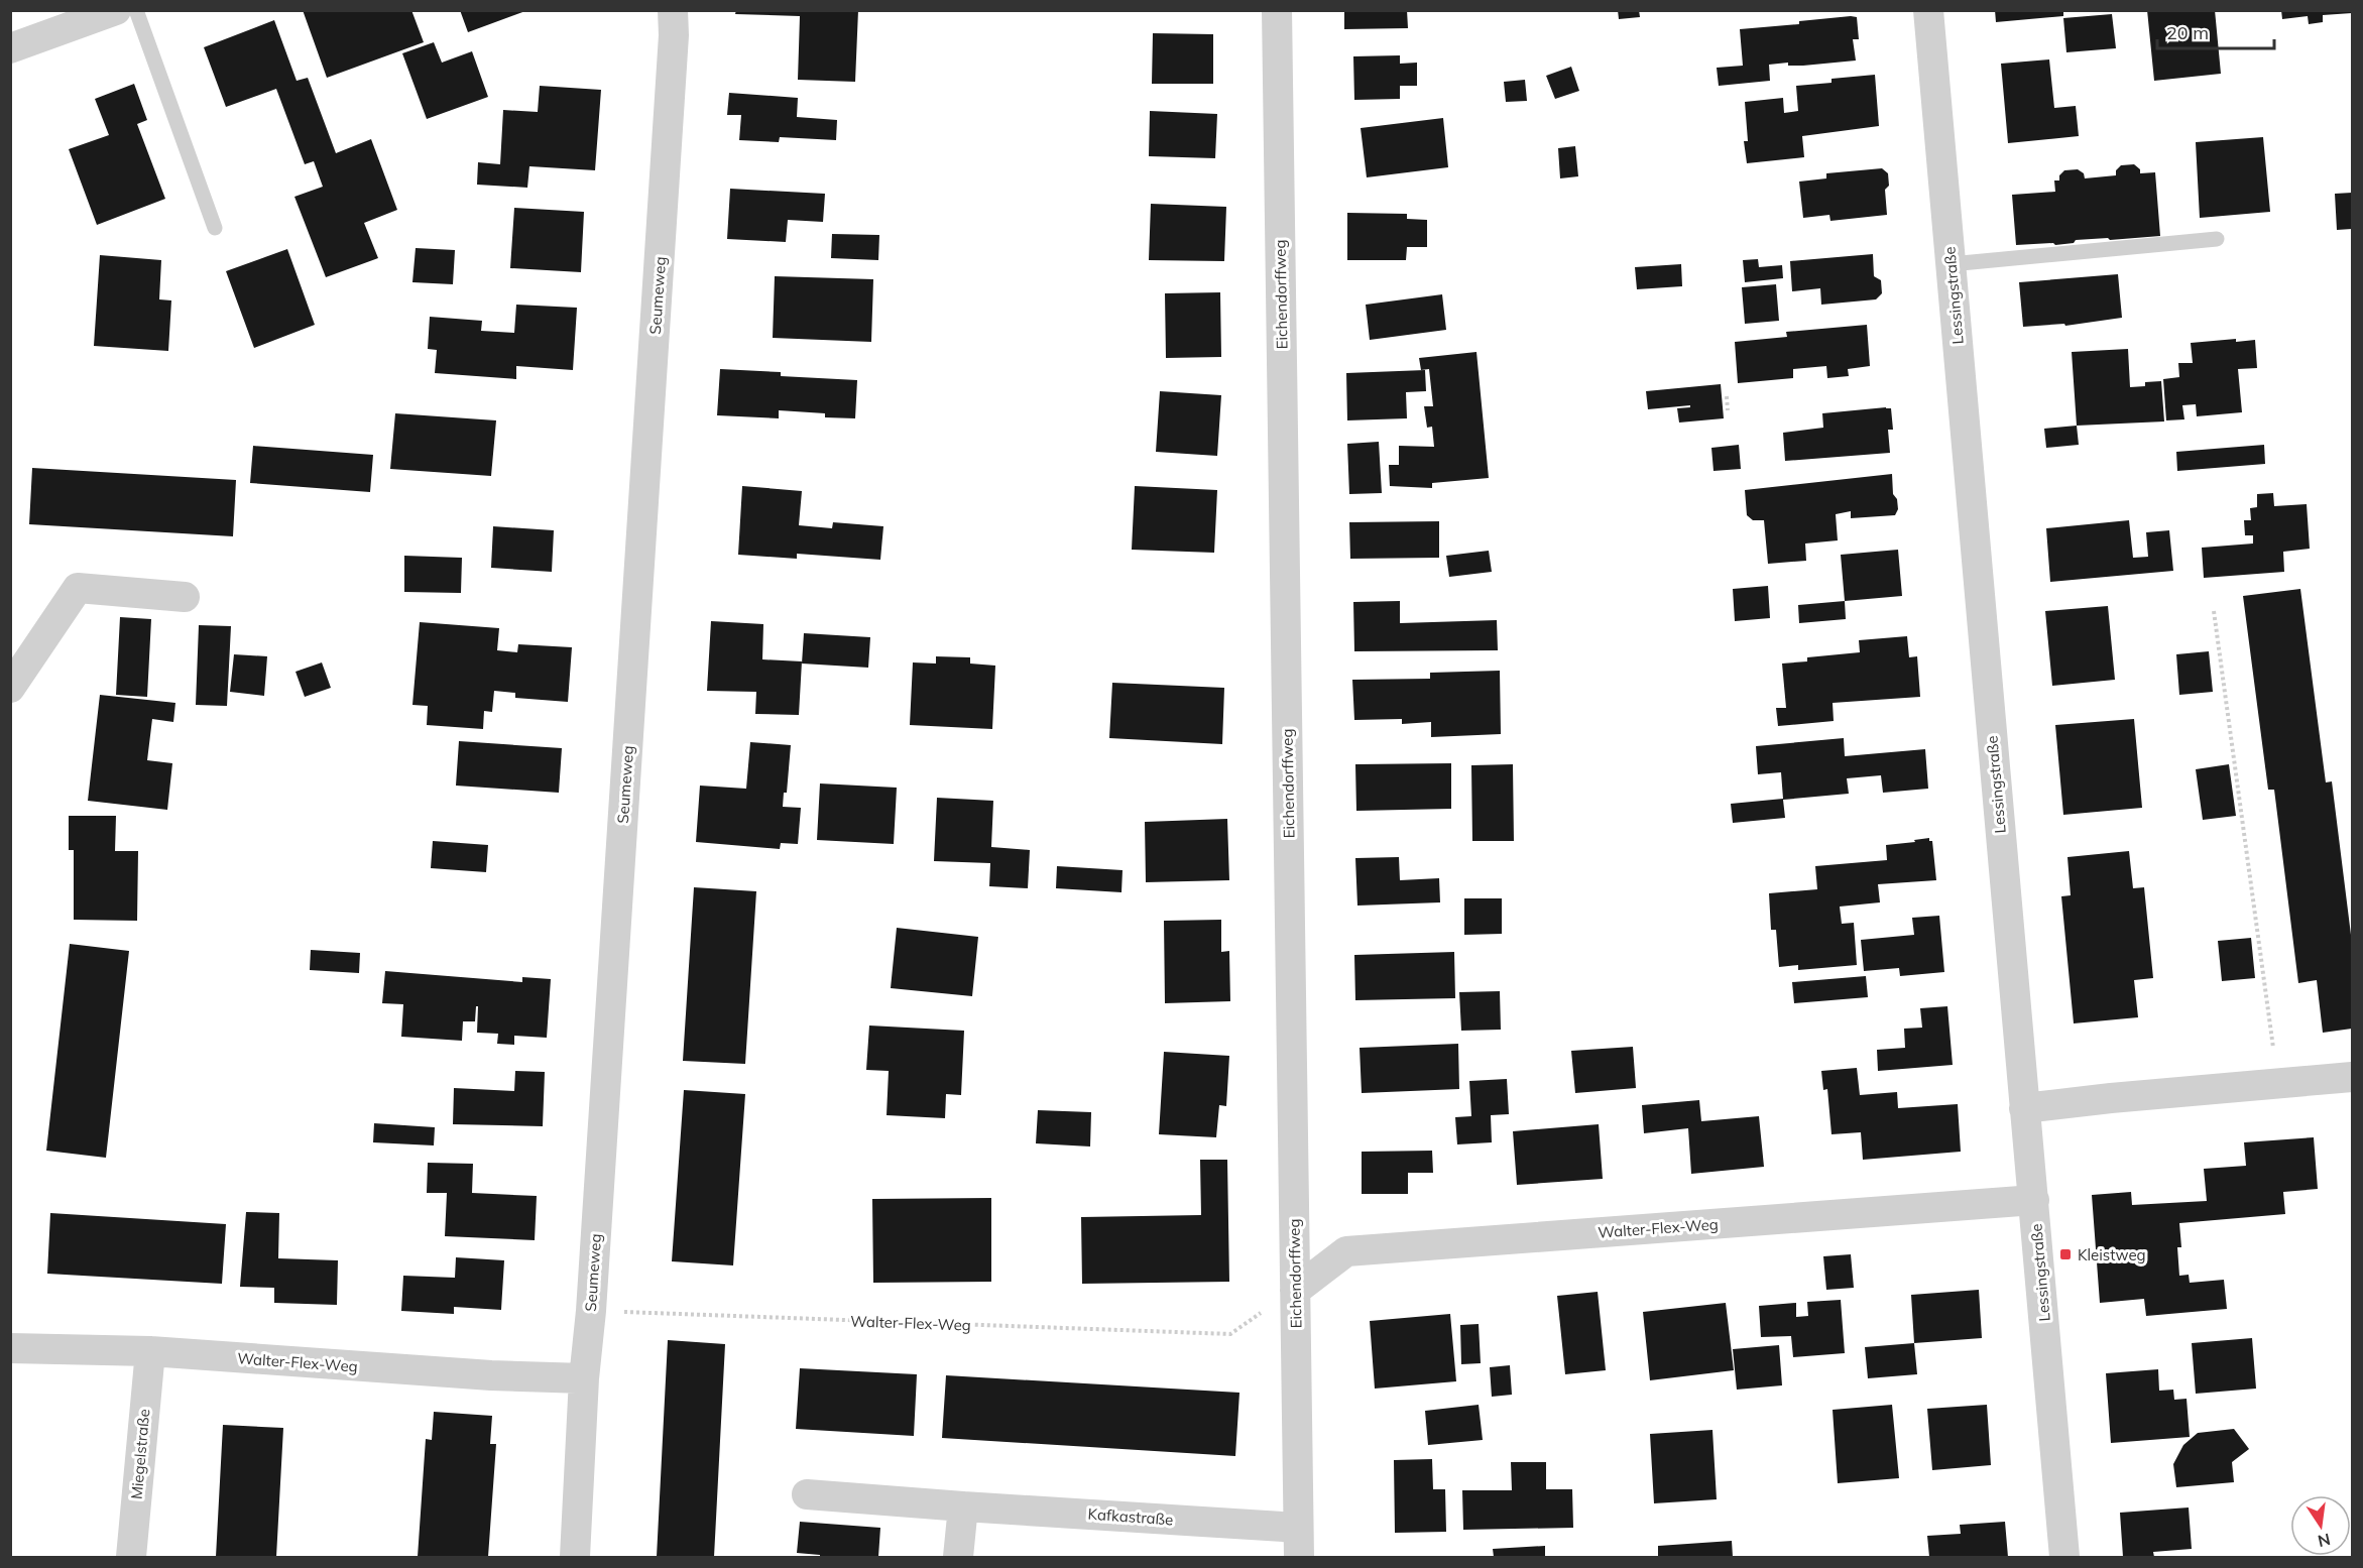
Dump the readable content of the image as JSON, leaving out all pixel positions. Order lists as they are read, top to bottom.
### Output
{
  "streets": {
    "street": [
      "Eichendorffweg",
      "Seumeweg",
      "Lessingstraße",
      "Walter-Flex-Weg",
      "Miegelstraße",
      "Kafkastraße"
    ]
  },
  "crossings": [
    ["Eichendorffweg", "Walter-Flex-Weg"],
    ["Eichendorffweg", "Kafkastraße"],
    ["Seumeweg", "Walter-Flex-Weg"],
    ["Lessingstraße", "Walter-Flex-Weg"],
    ["Walter-Flex-Weg", "Miegelstraße"]
  ],
  "places": {
    "transit": ["Kleistweg"]
  },
  "scale_bar": "20 m",
  "north": "bottom"
}
